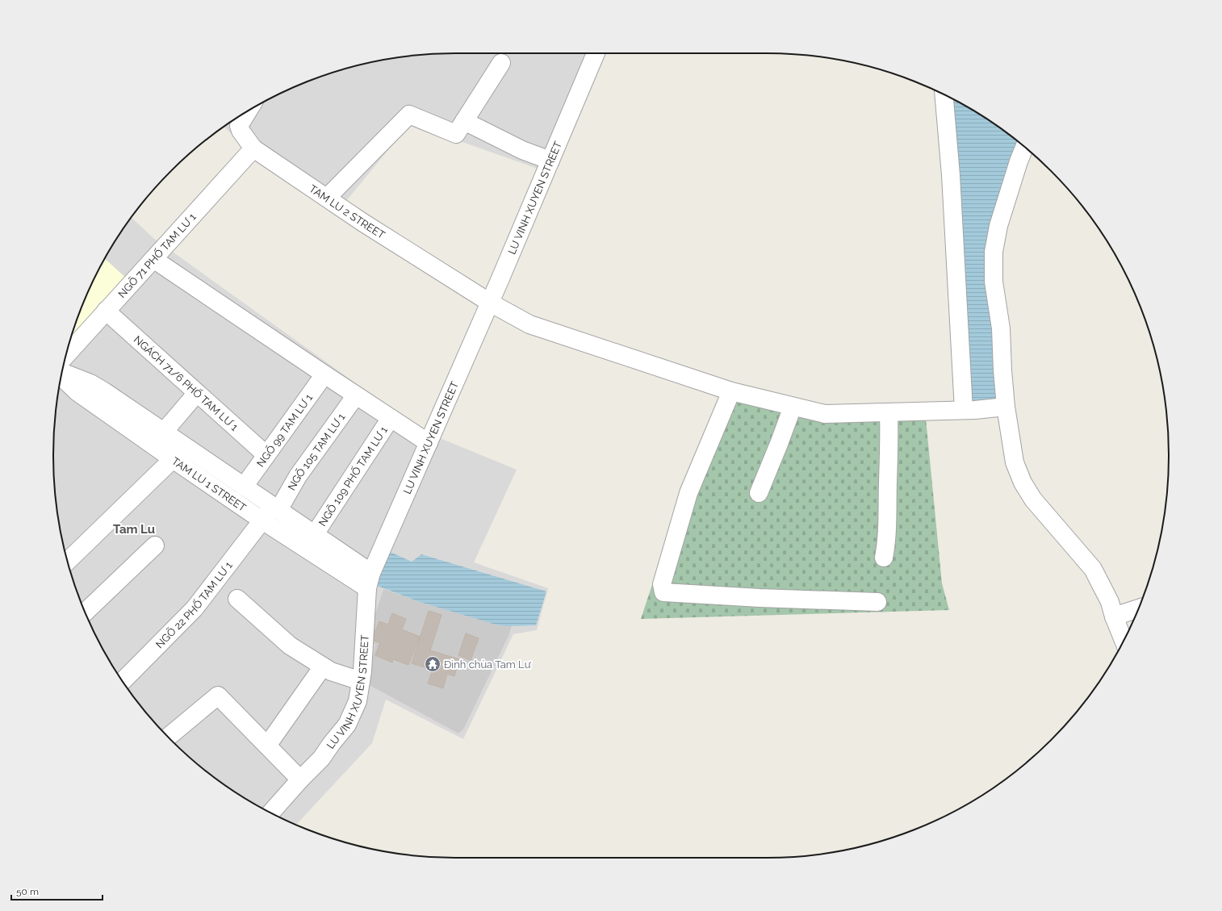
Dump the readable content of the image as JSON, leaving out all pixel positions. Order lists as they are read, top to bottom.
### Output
{
  "streets": {
    "street": [
      "LU VINH XUYEN STREET",
      "TAM LU 2 STREET",
      "NGÕ 71 PHỐ TAM LƯ 1",
      "NGÁCH 71/6 PHỐ TAM LƯ 1",
      "NGÕ 99 TAM LƯ 1",
      "NGÕ 105 TAM LƯ 1",
      "NGÕ 109 PHỐ TAM LƯ 1",
      "TAM LU 1 STREET",
      "NGÕ 22 PHỐ TAM LƯ 1"
    ]
  },
  "crossings": [
    ["LU VINH XUYEN STREET", "TAM LU 2 STREET"],
    ["LU VINH XUYEN STREET", "TAM LU 1 STREET"],
    ["TAM LU 2 STREET", "NGÕ 71 PHỐ TAM LƯ 1"],
    ["NGÕ 71 PHỐ TAM LƯ 1", "NGÁCH 71/6 PHỐ TAM LƯ 1"],
    ["NGÁCH 71/6 PHỐ TAM LƯ 1", "NGÕ 99 TAM LƯ 1"],
    ["NGÕ 99 TAM LƯ 1", "TAM LU 1 STREET"],
    ["NGÕ 105 TAM LƯ 1", "TAM LU 1 STREET"],
    ["NGÕ 105 TAM LƯ 1", "NGÕ 22 PHỐ TAM LƯ 1"],
    ["NGÕ 109 PHỐ TAM LƯ 1", "TAM LU 1 STREET"],
    ["TAM LU 1 STREET", "NGÕ 22 PHỐ TAM LƯ 1"]
  ],
  "districts": ["Tam Lu"],
  "places": {
    "temple": ["Đình chùa Tam Lư"]
  },
  "scale_bar": "50 m"
}
